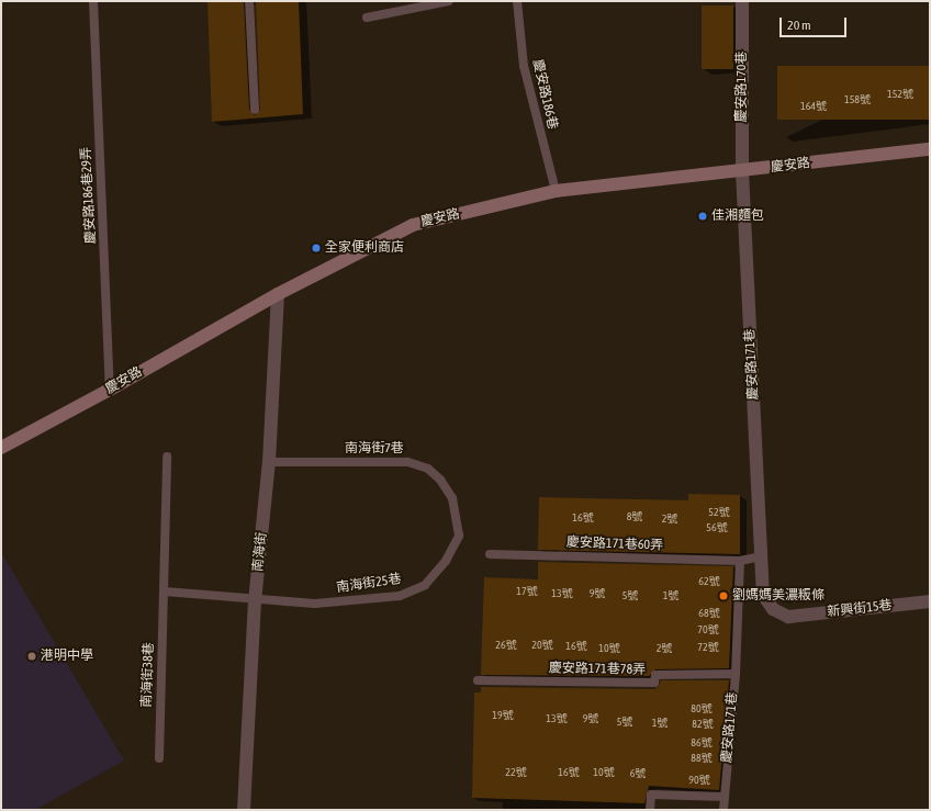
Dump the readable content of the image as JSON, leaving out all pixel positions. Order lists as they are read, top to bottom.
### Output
{
  "streets": {
    "main road": ["慶安路"],
    "street": [
      "慶安路170巷",
      "慶安路171巷",
      "南海街",
      "新興街15巷"
    ],
    "lane": [
      "慶安路186巷",
      "慶安路186巷29弄",
      "南海街7巷",
      "慶安路171巷60弄",
      "南海街25巷",
      "慶安路171巷78弄",
      "南海街38巷"
    ]
  },
  "crossings": [
    ["慶安路170巷", "慶安路"],
    ["慶安路170巷", "慶安路171巷"],
    ["慶安路186巷", "慶安路"],
    ["慶安路", "慶安路186巷29弄"],
    ["慶安路", "慶安路171巷"],
    ["慶安路", "南海街"],
    ["慶安路171巷", "慶安路171巷60弄"],
    ["慶安路171巷", "新興街15巷"],
    ["慶安路171巷", "慶安路171巷78弄"],
    ["南海街7巷", "南海街"],
    ["南海街7巷", "南海街25巷"],
    ["南海街", "南海街25巷"]
  ],
  "places": [
    "佳湘麵包",
    "全家便利商店",
    "劉媽媽美濃粄條",
    "港明中學"
  ],
  "house_numbers": [
    "152號",
    "158號",
    "164號",
    "52號",
    "8號",
    "16號",
    "2號",
    "56號",
    "62號",
    "17號",
    "13號",
    "9號",
    "5號",
    "1號",
    "68號",
    "70號",
    "26號",
    "20號",
    "16號",
    "72號",
    "10號",
    "2號",
    "80號",
    "19號",
    "13號",
    "9號",
    "5號",
    "1號",
    "82號",
    "86號",
    "88號",
    "22號",
    "16號",
    "10號",
    "6號",
    "90號"
  ],
  "scale_bar": "20 m"
}
